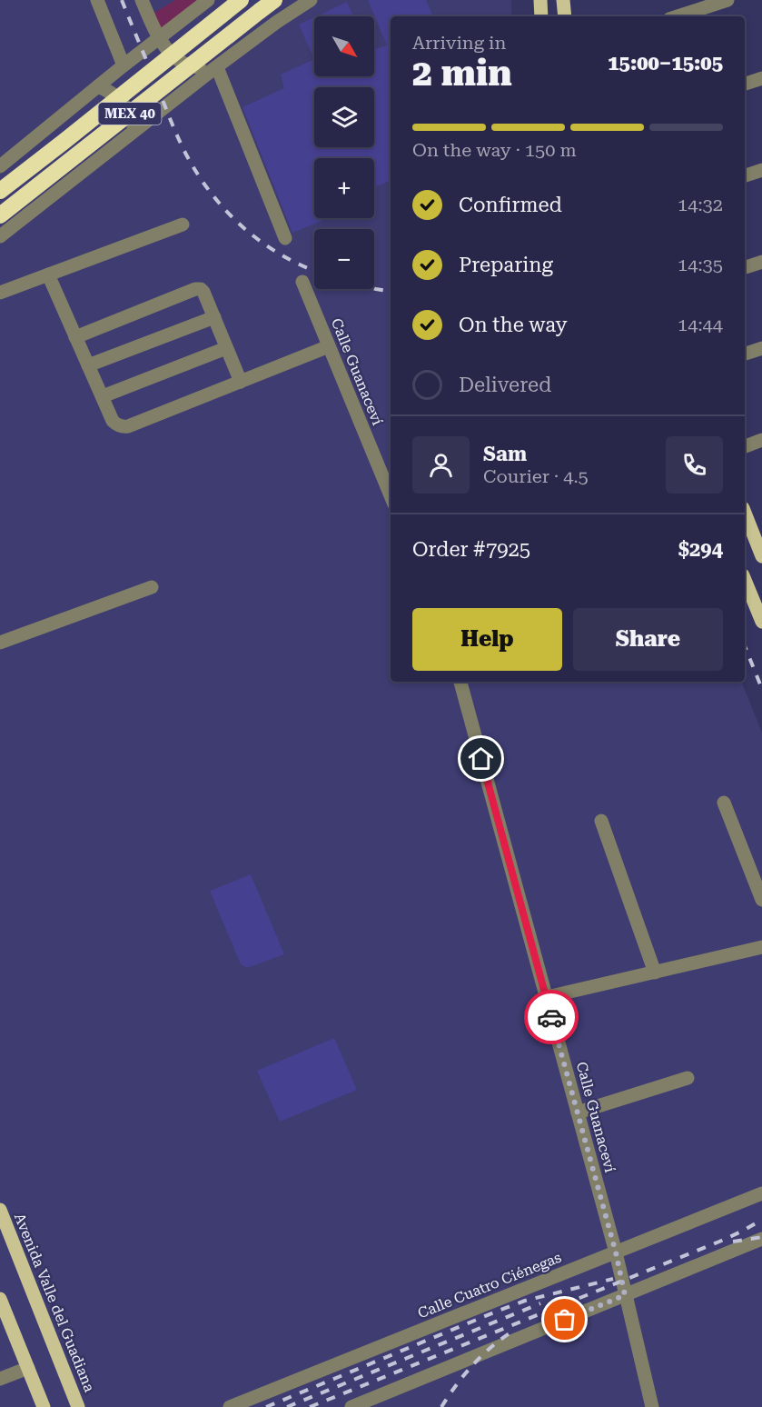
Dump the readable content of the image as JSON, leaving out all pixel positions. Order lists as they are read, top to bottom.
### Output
{
  "streets": {
    "highway": ["MEX 40"],
    "main road": ["Avenida Valle del Guadiana"],
    "street": ["Calle Guanaceví", "Calle Cuatro Ciénegas"]
  },
  "crossings": [
    ["Calle Guanaceví", "Calle Cuatro Ciénegas"]
  ],
  "north": "bottom right",
  "page": {
    "map_buttons": ["+", "−"],
    "heading": ["2 min", "Arriving in", "15:00–15:05"],
    "panel": [
      "Sam",
      "Courier · 4.5",
      "Order #7925",
      "$294"
    ],
    "bar": "On the way · 150 m",
    "list": [
      ["Confirmed", "14:32"],
      ["Preparing", "14:35"],
      ["On the way", "14:44"],
      "Delivered"
    ],
    "buttons": ["Help", "Share"]
  }
}
